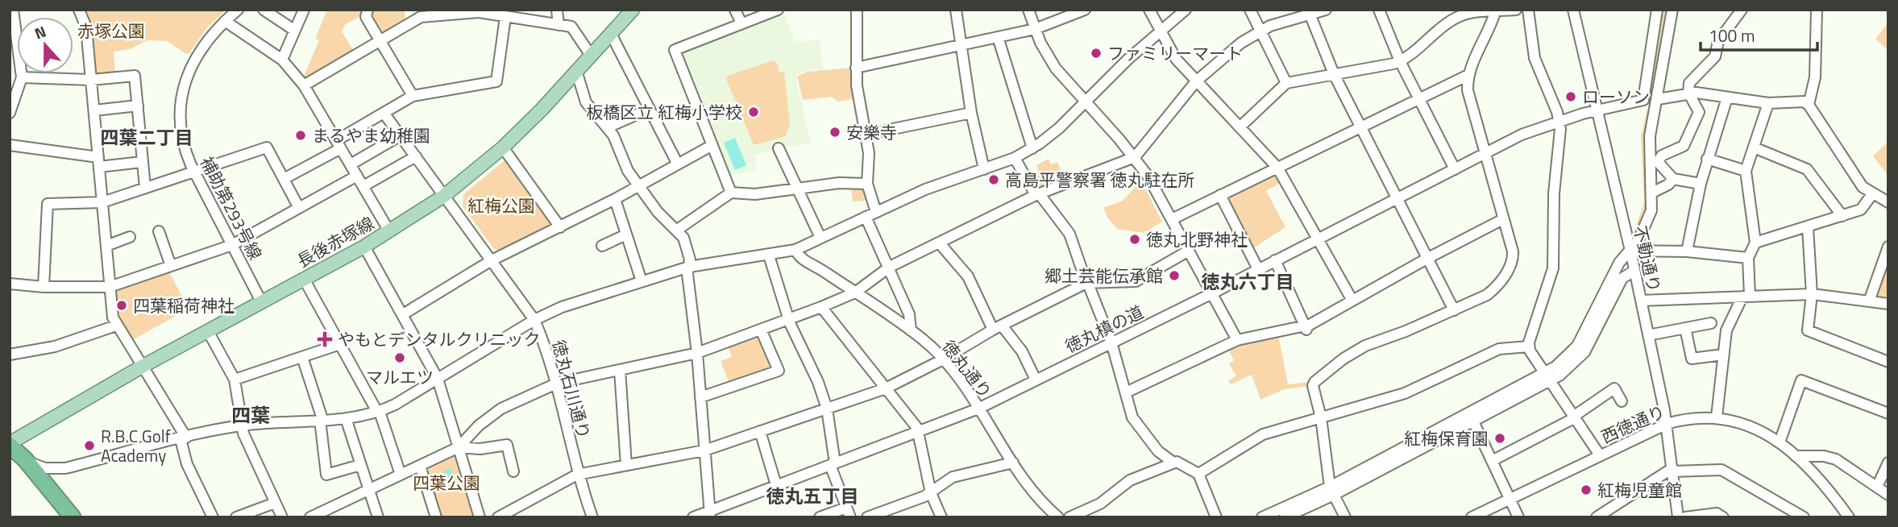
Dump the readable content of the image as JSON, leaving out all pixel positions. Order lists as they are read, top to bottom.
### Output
{
  "streets": {
    "main road": ["長後赤塚線"],
    "street": [
      "補助第293号線",
      "不動通り",
      "徳丸槙の道",
      "徳丸通り",
      "徳丸石川通り",
      "西徳通り"
    ]
  },
  "crossings": [
    ["補助第293号線", "長後赤塚線"],
    ["長後赤塚線", "徳丸石川通り"],
    ["不動通り", "徳丸槙の道"],
    ["不動通り", "西徳通り"],
    ["徳丸槙の道", "徳丸通り"]
  ],
  "districts": [
    "四葉二丁目",
    "徳丸六丁目",
    "四葉",
    "徳丸五丁目"
  ],
  "parks": ["赤塚公園", "紅梅公園", "四葉公園"],
  "places": {
    "other": [
      "ファミリーマート",
      "ローソン",
      "板橋区立 紅梅小学校",
      "安樂寺",
      "まるやま幼稚園",
      "高島平警察署 徳丸駐在所",
      "徳丸北野神社",
      "郷土芸能伝承館",
      "四葉稲荷神社",
      "マルエツ",
      "紅梅保育園",
      "R.B.C Golf Academy",
      "紅梅児童館"
    ],
    "health": ["やもとデンタルクリニック"]
  },
  "scale_bar": "100 m",
  "north": "top"
}
